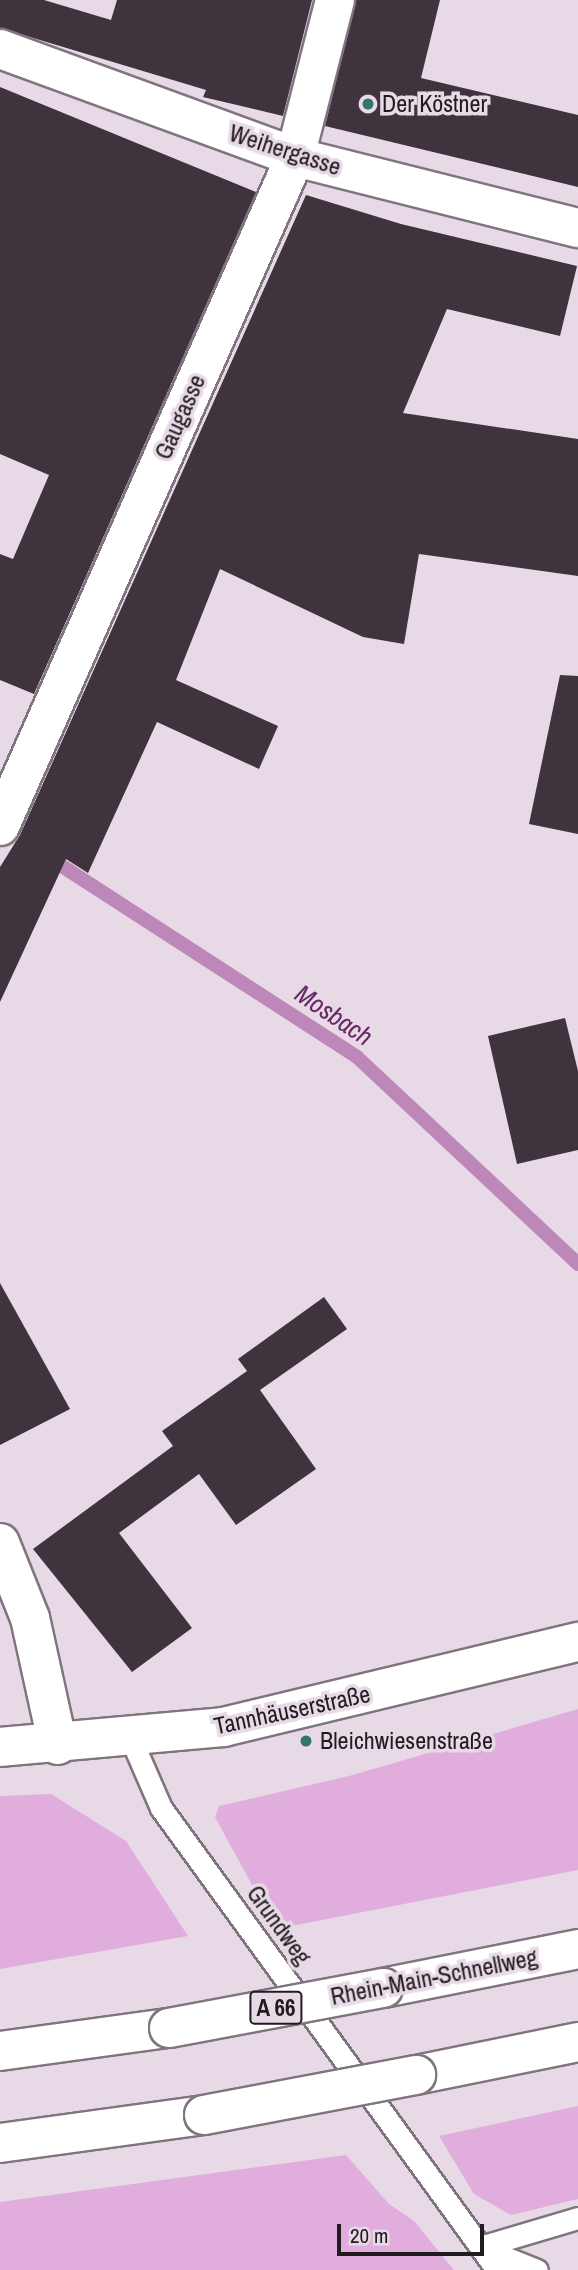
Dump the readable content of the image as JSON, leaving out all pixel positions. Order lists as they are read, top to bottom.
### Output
{
  "streets": {
    "main road": [
      "Weihergasse",
      "Gaugasse",
      "Tannhäuserstraße",
      "Rhein-Main-Schnellweg",
      "A 66"
    ],
    "lane": ["Grundweg"]
  },
  "crossings": [
    ["Weihergasse", "Gaugasse"],
    ["Tannhäuserstraße", "Grundweg"]
  ],
  "water": ["Mosbach"],
  "places": ["Der Köstner", "Bleichwiesenstraße"],
  "scale_bar": "20 m"
}
